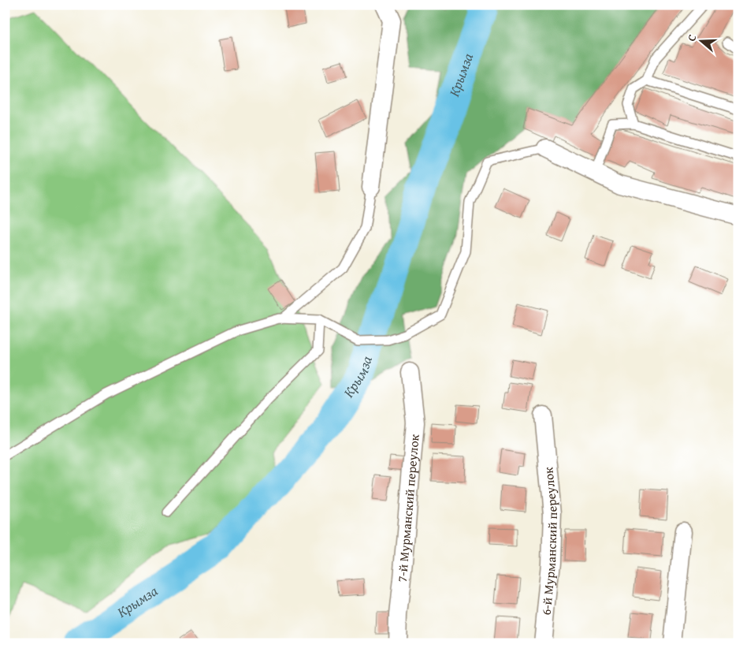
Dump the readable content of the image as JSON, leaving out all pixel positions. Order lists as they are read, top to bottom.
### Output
{
  "streets": {
    "street": ["7-й Мурманский переулок", "6-й Мурманский переулок"]
  },
  "water": ["Крымза"],
  "north": "left"
}
